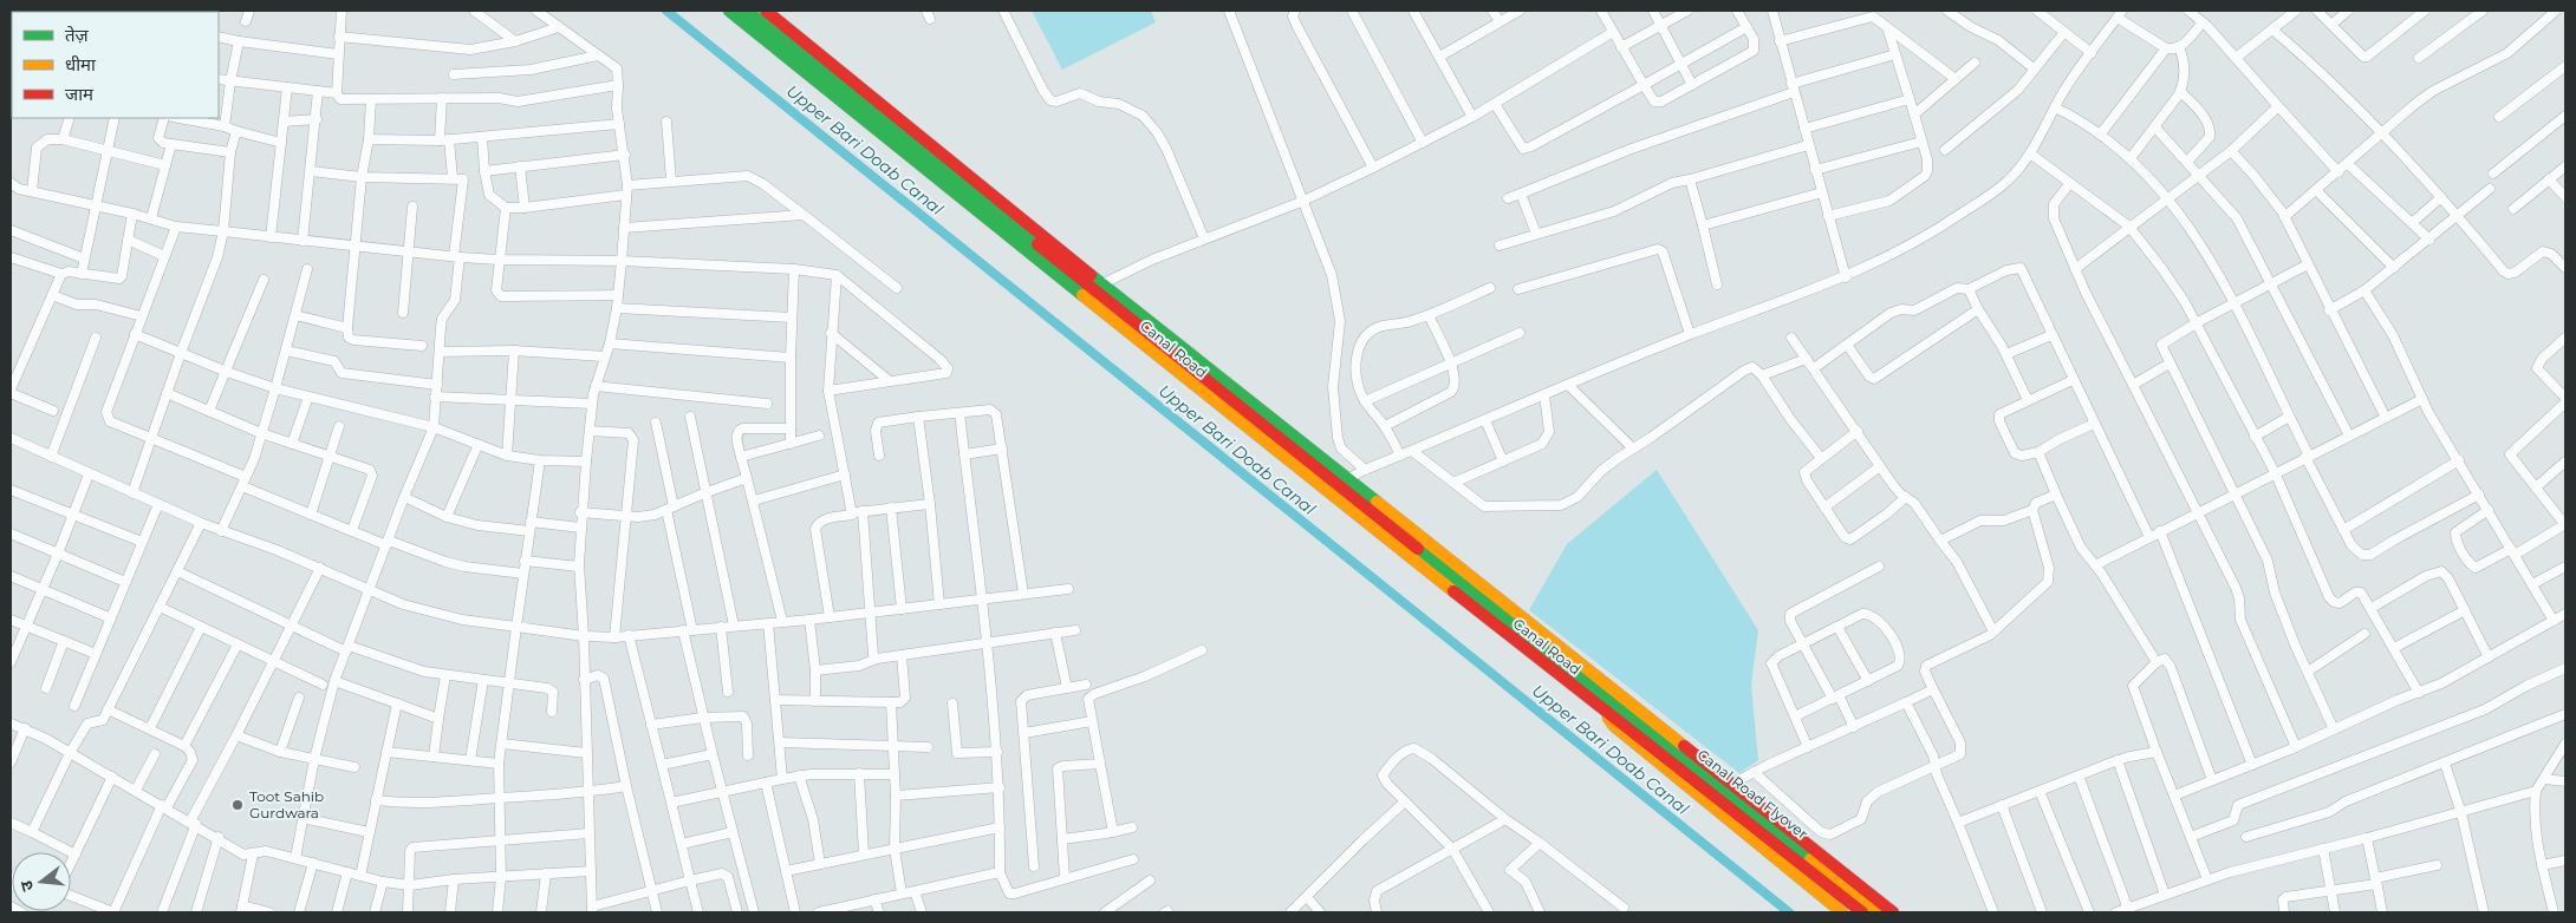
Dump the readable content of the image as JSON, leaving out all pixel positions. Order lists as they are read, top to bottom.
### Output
{
  "streets": {
    "main road": ["Canal Road", "Canal Road Flyover"]
  },
  "crossings": [
    ["Canal Road", "Canal Road Flyover"]
  ],
  "water": ["Upper Bari Doab Canal"],
  "places": ["Toot Sahib Gurdwara"],
  "legend": ["तेज़", "धीमा", "जाम"],
  "north": "left"
}
